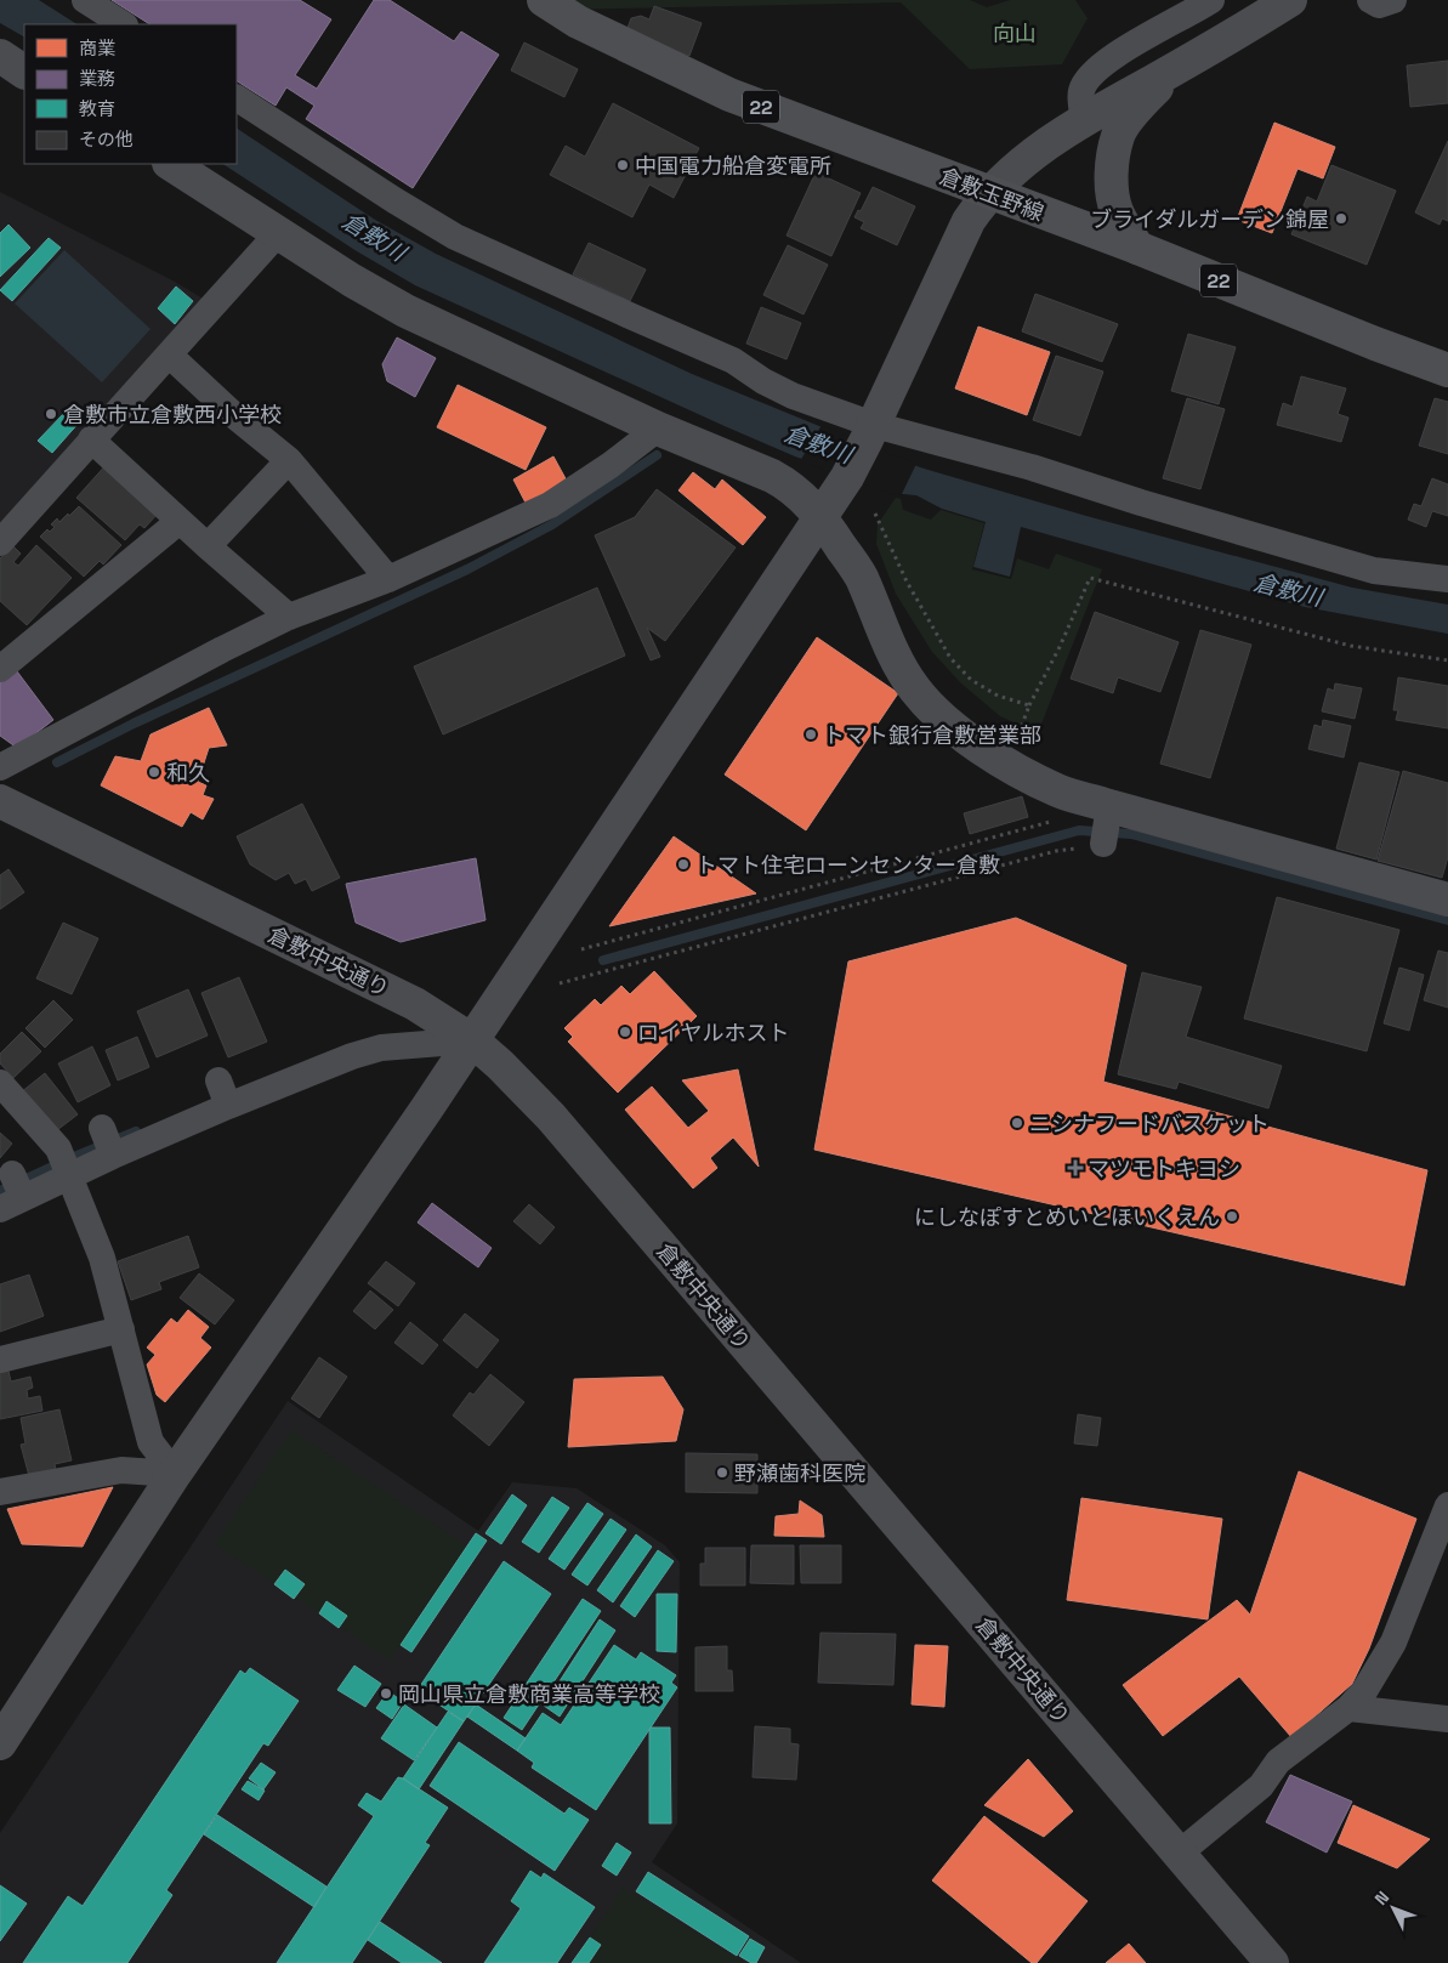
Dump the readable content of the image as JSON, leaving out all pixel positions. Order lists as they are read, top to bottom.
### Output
{
  "streets": {
    "main road": ["22", "倉敷玉野線"],
    "street": ["倉敷中央通り"]
  },
  "water": ["倉敷川"],
  "parks": ["向山"],
  "places": {
    "other": [
      "中国電力船倉変電所",
      "ブライダルガーデン錦屋",
      "倉敷市立倉敷西小学校",
      "トマト銀行倉敷営業部",
      "和久",
      "トマト住宅ローンセンター倉敷",
      "ロイヤルホスト",
      "ニシナフードバスケット",
      "にしなぽすとめいとほいくえん",
      "野瀬歯科医院",
      "岡山県立倉敷商業高等学校"
    ],
    "health": ["マツモトキヨシ"]
  },
  "legend": [
    "商業",
    "業務",
    "教育",
    "その他"
  ],
  "north": "top left"
}
